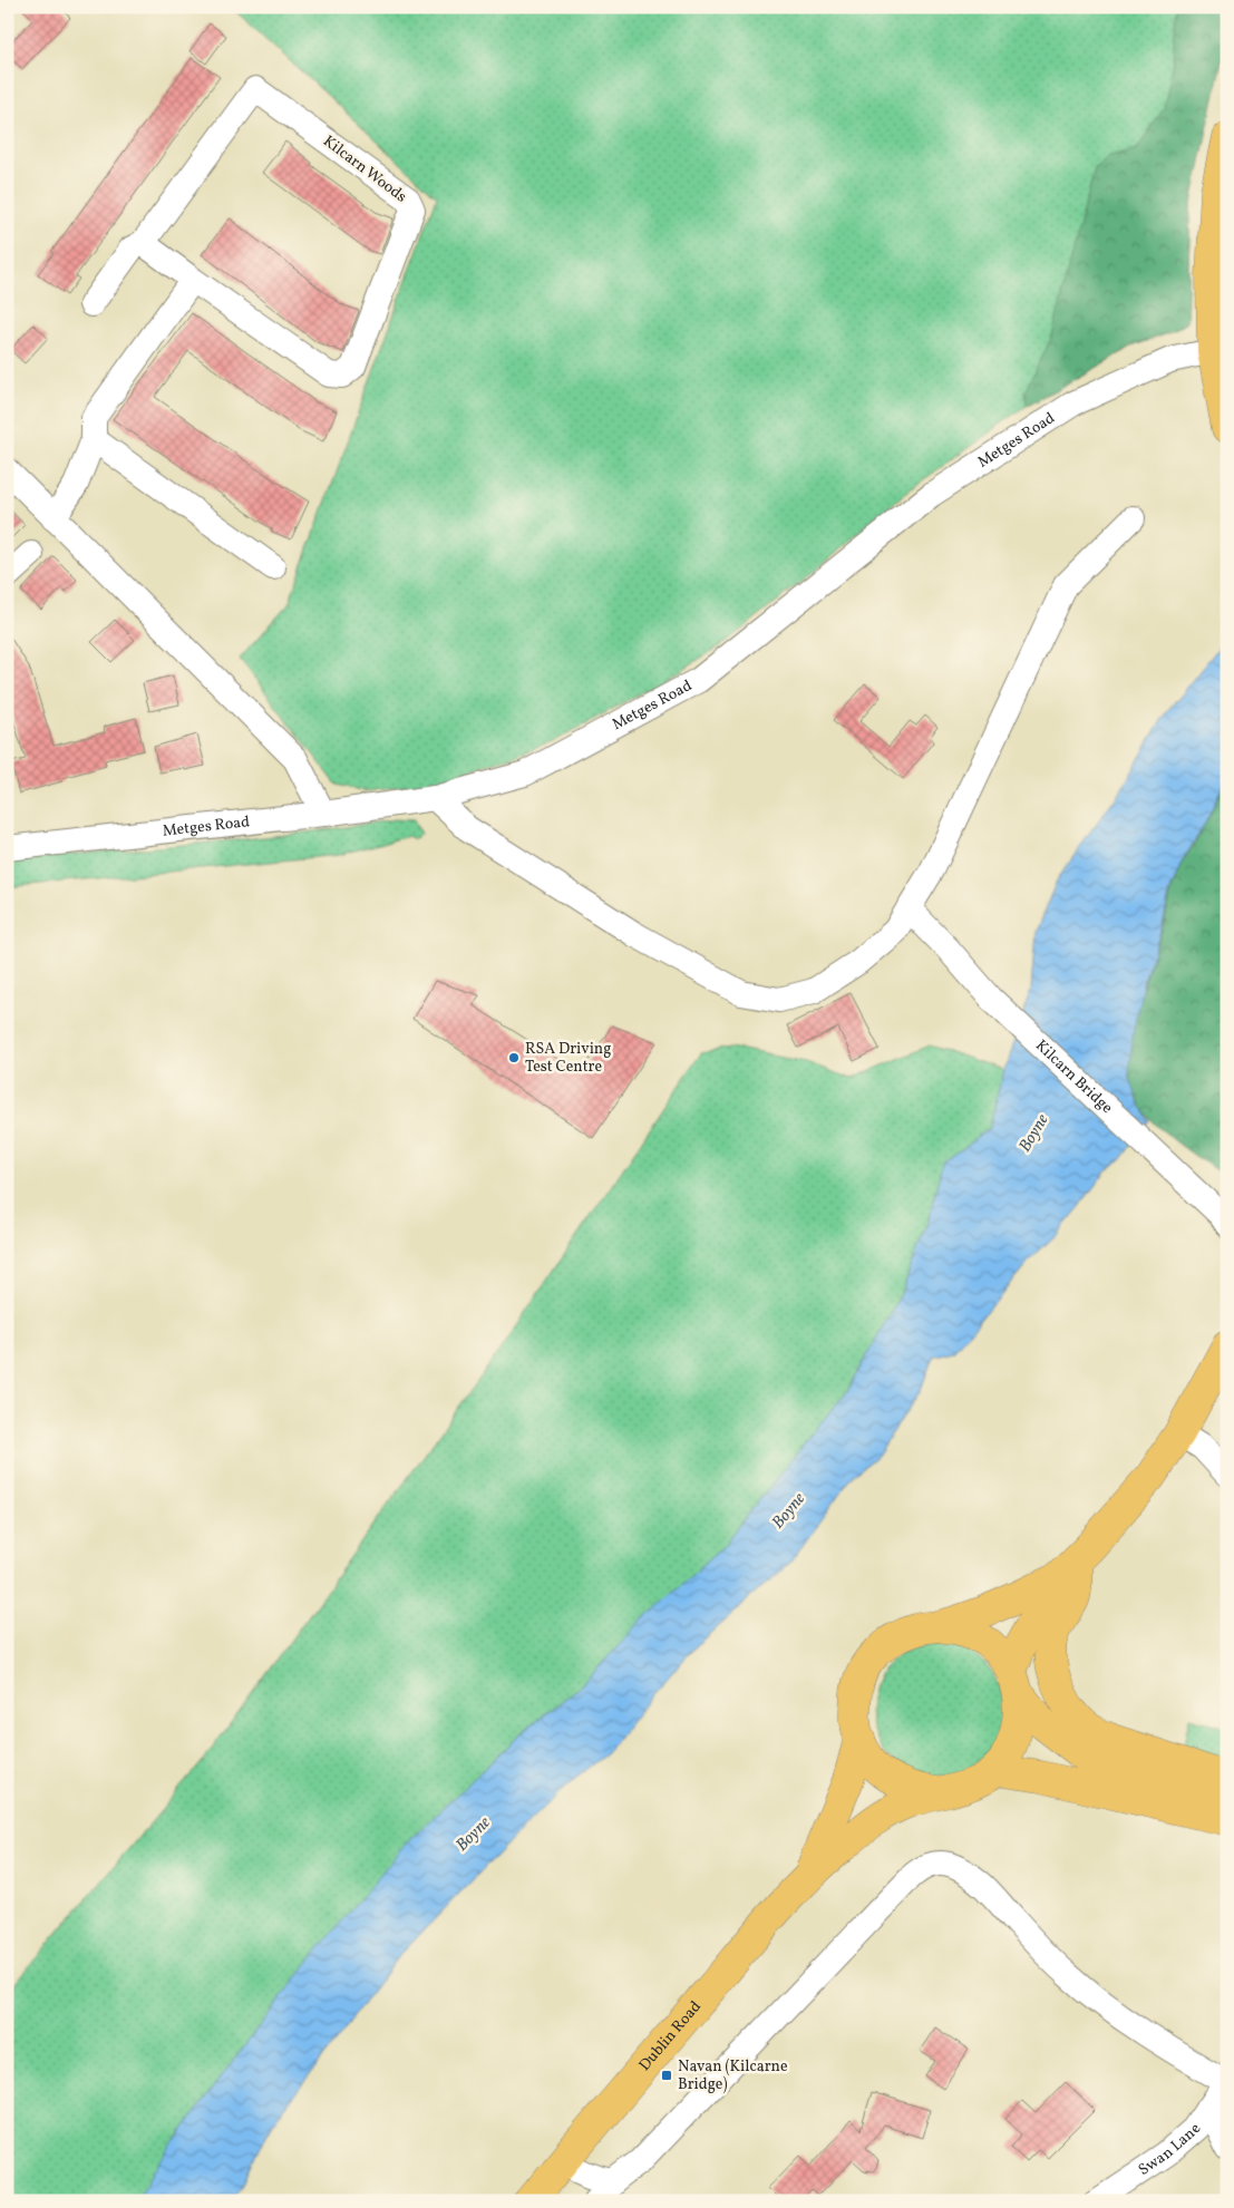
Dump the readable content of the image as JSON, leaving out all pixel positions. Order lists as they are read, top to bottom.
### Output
{
  "streets": {
    "main road": ["Dublin Road"],
    "street": [
      "Kilcarn Woods",
      "Metges Road",
      "Kilcarn Bridge",
      "Swan Lane"
    ]
  },
  "water": ["Boyne"],
  "places": {
    "other": ["RSA Driving Test Centre"],
    "transit": ["Navan (Kilcarne Bridge)"]
  }
}
